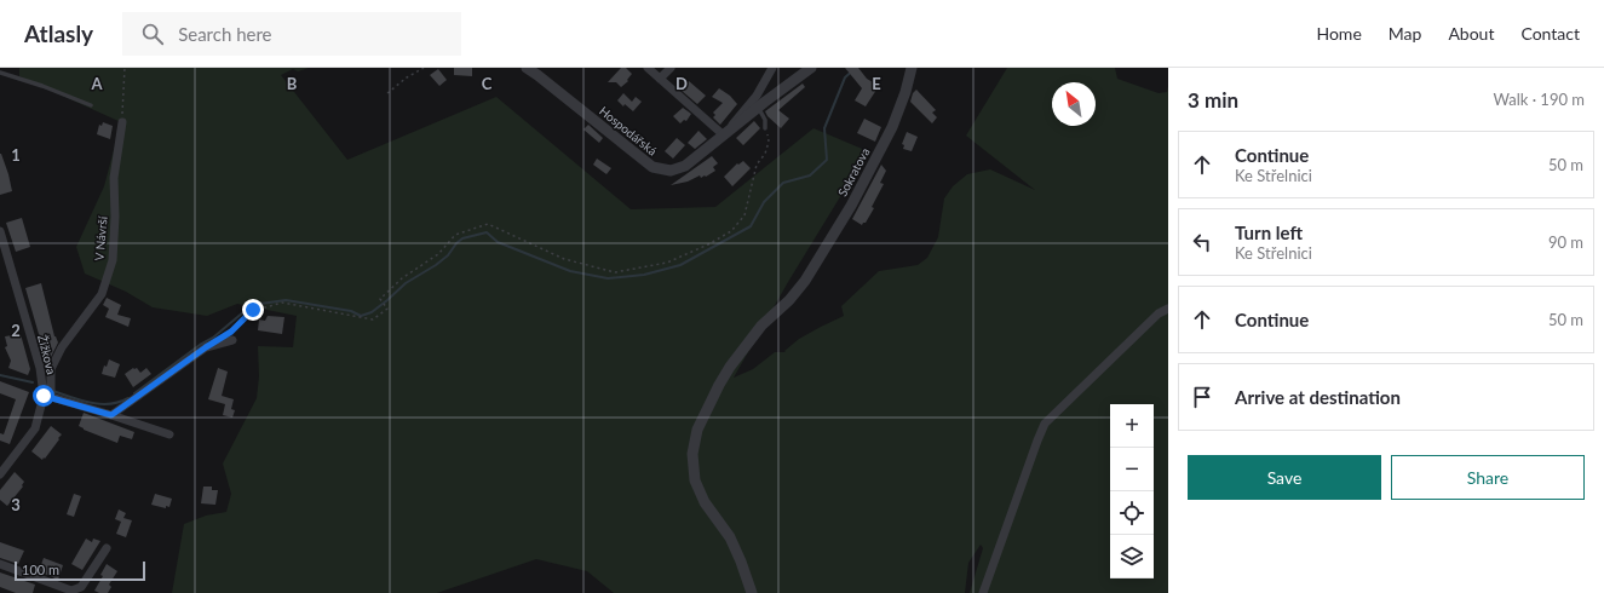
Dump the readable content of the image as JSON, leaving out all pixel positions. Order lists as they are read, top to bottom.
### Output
{
  "streets": {
    "street": [
      "Hospodářská",
      "Sokratova",
      "V Návrší",
      "Žižkova"
    ]
  },
  "crossings": [
    ["V Návrší", "Žižkova"]
  ],
  "scale_bar": "100 m",
  "north": "top left",
  "page": {
    "header": "Atlasly",
    "search": "Search here",
    "nav": [
      "Home",
      "Map",
      "About",
      "Contact"
    ],
    "heading": ["3 min", "Walk · 190 m"],
    "list": [
      ["Continue", "Ke Střelnici", "50 m"],
      ["Turn left", "Ke Střelnici", "90 m"],
      ["Continue", "50 m"],
      "Arrive at destination"
    ],
    "map_buttons": ["+", "−"],
    "buttons": ["Save", "Share"],
    "scale": "100 m"
  },
  "grid": {
    "columns": [
      "A",
      "B",
      "C",
      "D",
      "E"
    ],
    "rows": ["1", "2", "3"]
  }
}
